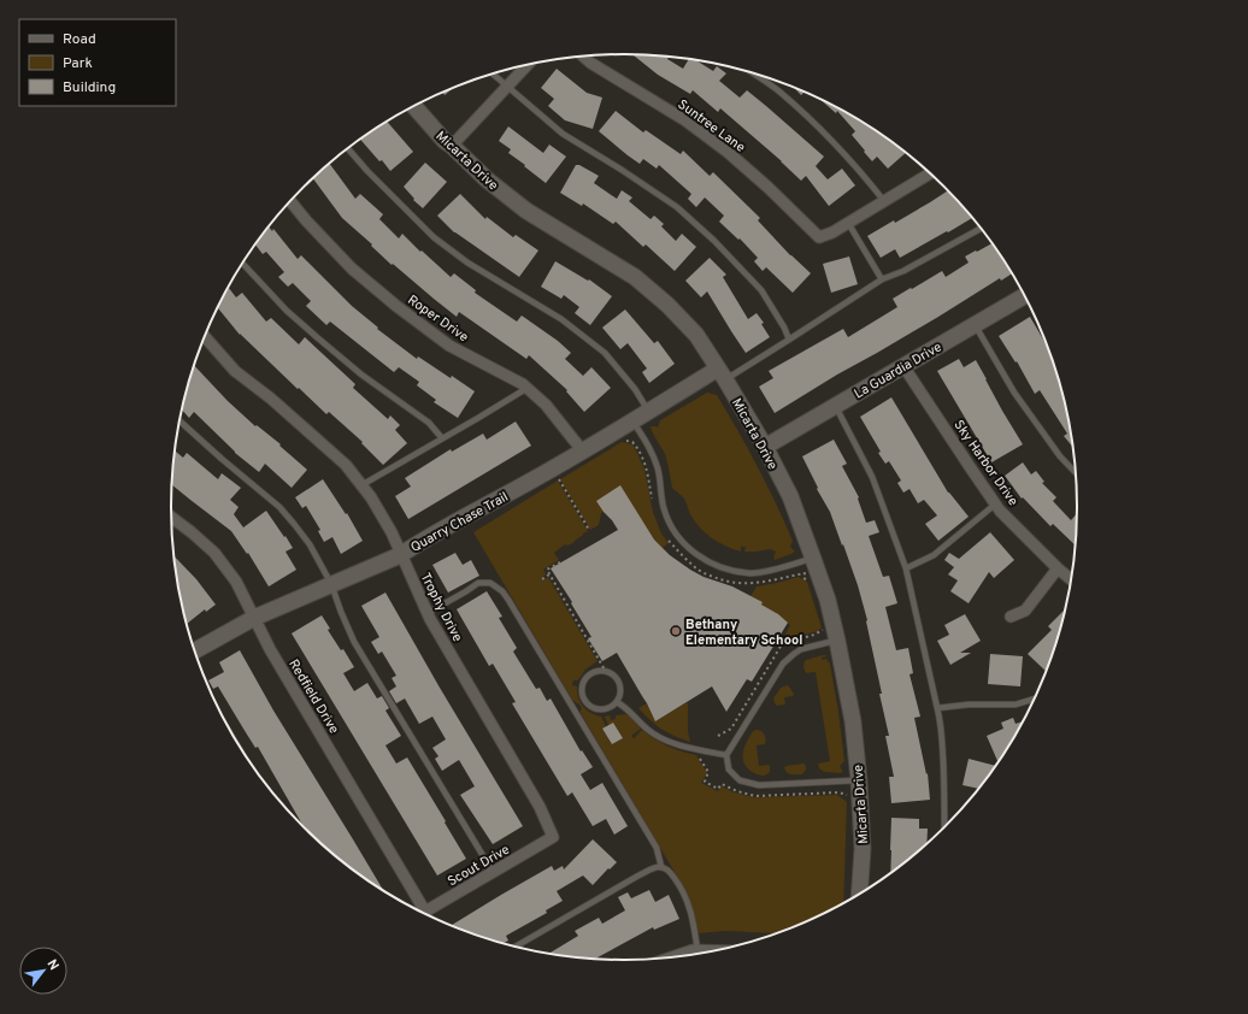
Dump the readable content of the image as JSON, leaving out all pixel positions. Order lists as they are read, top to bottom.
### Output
{
  "streets": {
    "street": [
      "Suntree Lane",
      "Micarta Drive",
      "Roper Drive",
      "La Guardia Drive",
      "Sky Harbor Drive",
      "Quarry Chase Trail",
      "Trophy Drive",
      "Redfield Drive",
      "Scout Drive"
    ]
  },
  "crossings": [
    ["Micarta Drive", "La Guardia Drive"],
    ["Micarta Drive", "Quarry Chase Trail"],
    ["Roper Drive", "Quarry Chase Trail"],
    ["La Guardia Drive", "Sky Harbor Drive"],
    ["Quarry Chase Trail", "Trophy Drive"],
    ["Quarry Chase Trail", "Redfield Drive"],
    ["Trophy Drive", "Scout Drive"]
  ],
  "places": ["Bethany Elementary School"],
  "legend": ["Road", "Park", "Building"],
  "north": "top right"
}
